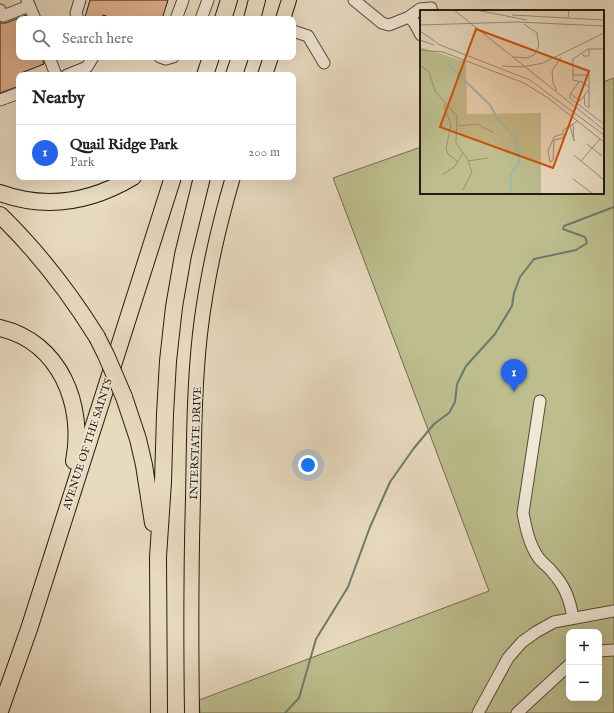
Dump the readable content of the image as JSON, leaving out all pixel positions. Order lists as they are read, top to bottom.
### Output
{
  "streets": {
    "highway": ["AVENUE OF THE SAINTS"],
    "main road": ["INTERSTATE DRIVE"]
  },
  "page": {
    "search": "Search here",
    "heading": "Nearby",
    "list": [
      {
        "mark": "1",
        "name": "Quail Ridge Park",
        "note": "Park",
        "value": "200 m"
      }
    ],
    "pins": "1",
    "map_buttons": ["+", "−"]
  }
}
